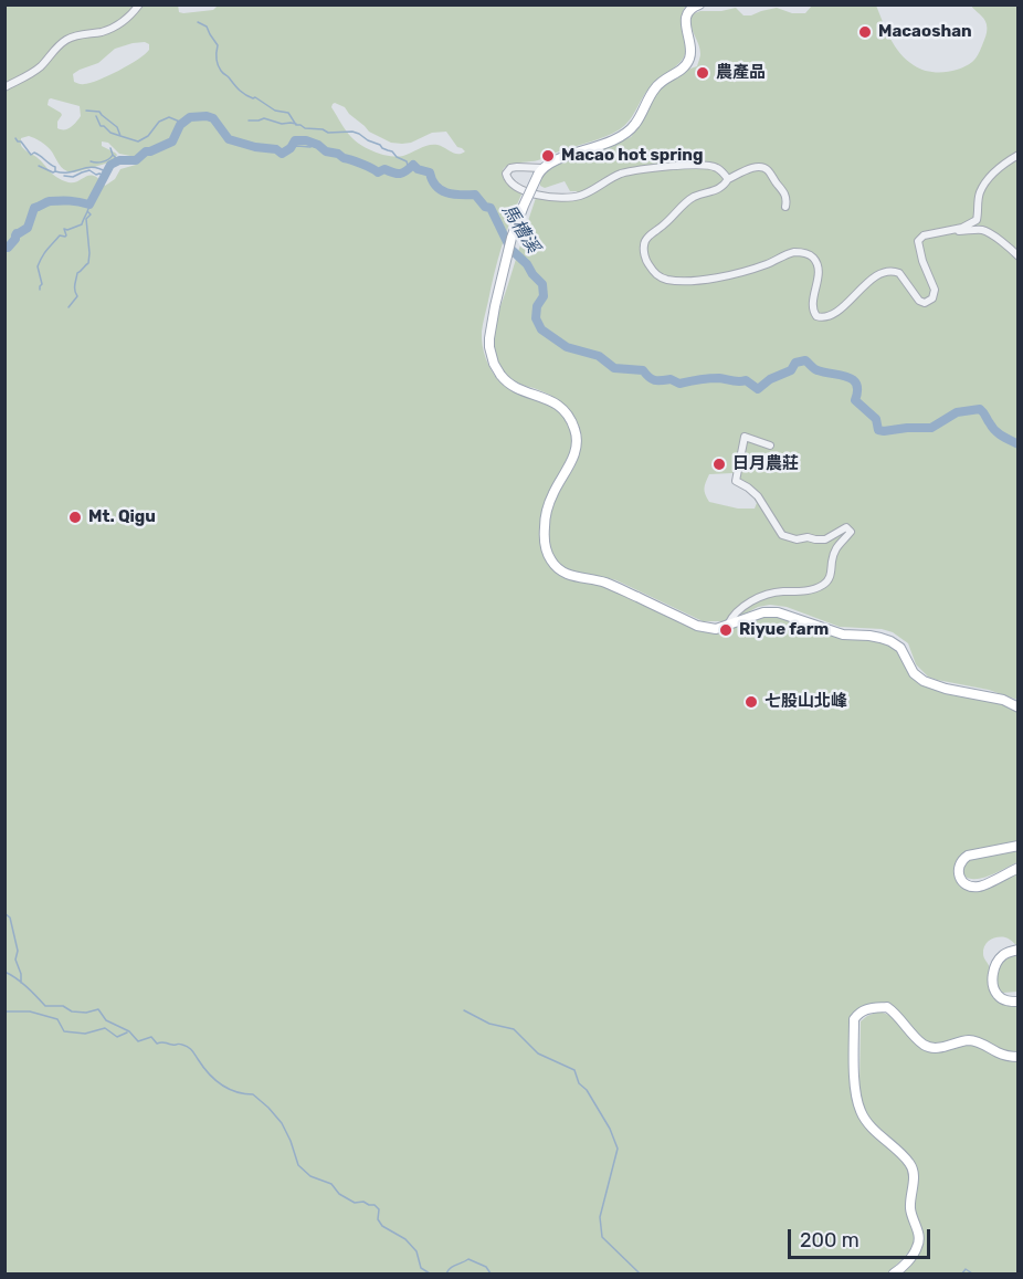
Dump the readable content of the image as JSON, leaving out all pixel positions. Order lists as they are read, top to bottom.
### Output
{
  "water": ["馬槽溪"],
  "places": [
    "Macaoshan",
    "農產品",
    "Macao hot spring",
    "日月農莊",
    "Mt. Qigu",
    "Riyue farm",
    "七股山北峰"
  ],
  "scale_bar": "200 m"
}
